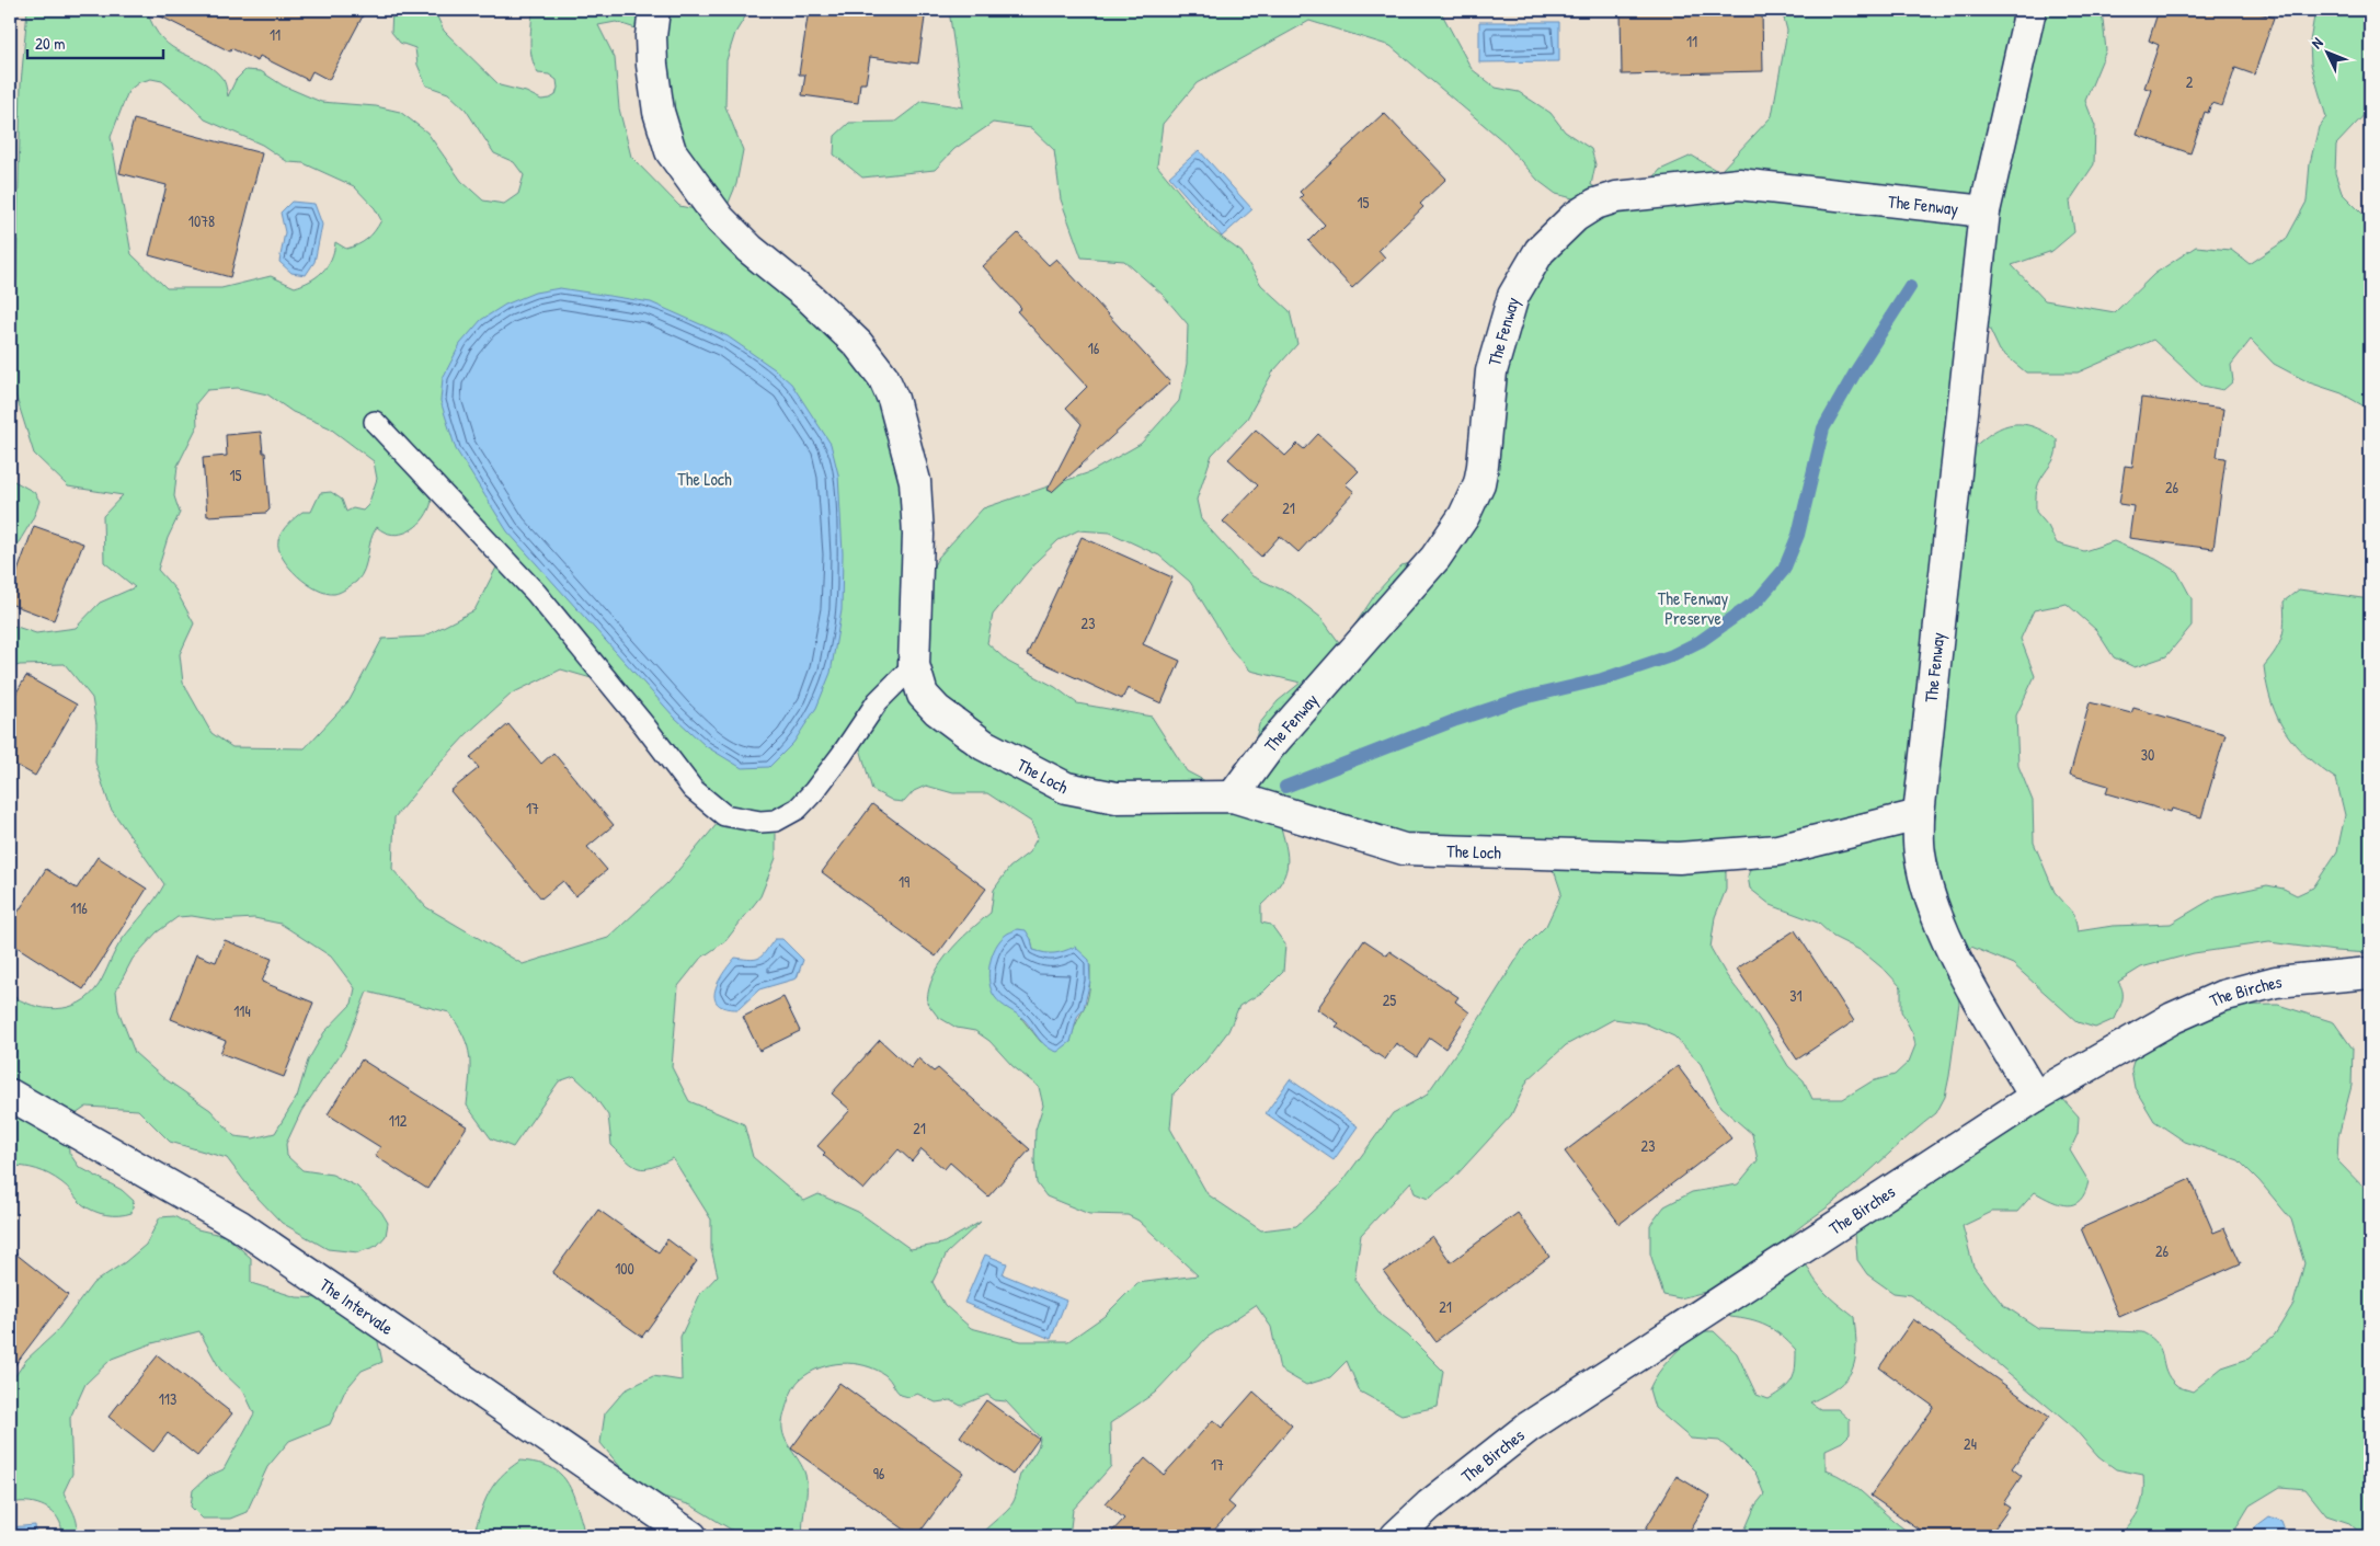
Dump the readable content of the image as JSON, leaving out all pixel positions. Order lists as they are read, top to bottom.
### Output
{
  "streets": {
    "street": [
      "The Fenway",
      "The Loch",
      "The Birches",
      "The Intervale"
    ]
  },
  "crossings": [
    ["The Fenway", "The Loch"],
    ["The Fenway", "The Birches"]
  ],
  "parks": ["The Loch", "The Fenway Preserve"],
  "house_numbers": [
    "11",
    "11",
    "2",
    "15",
    "1078",
    "16",
    "15",
    "26",
    "21",
    "23",
    "30",
    "17",
    "19",
    "116",
    "31",
    "25",
    "114",
    "112",
    "21",
    "23",
    "26",
    "100",
    "21",
    "113",
    "24",
    "17",
    "96"
  ],
  "scale_bar": "20 m",
  "north": "top left"
}
